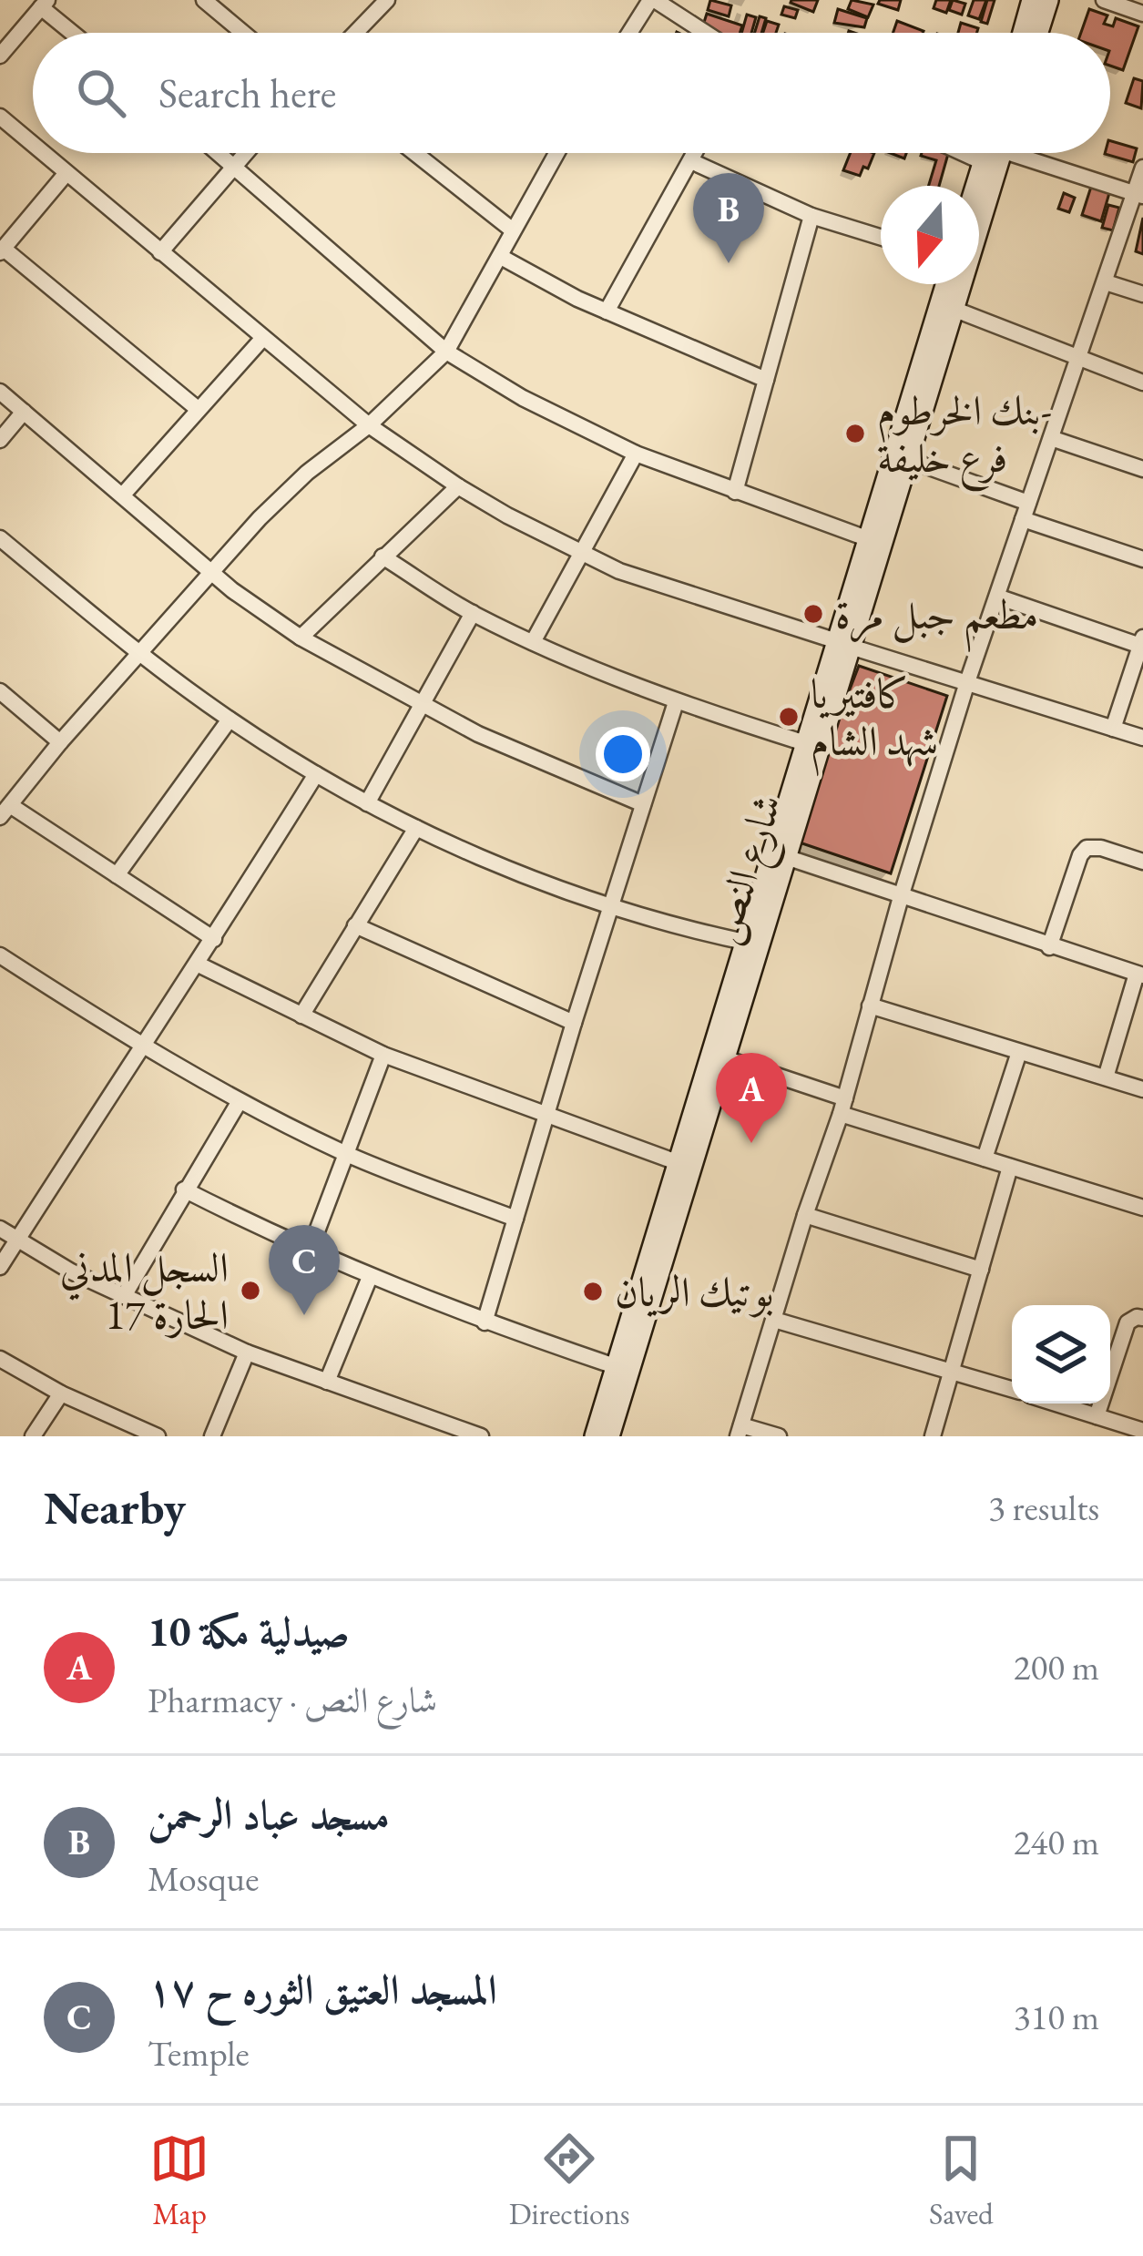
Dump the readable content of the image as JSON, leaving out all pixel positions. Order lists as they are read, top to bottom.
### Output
{
  "streets": {
    "main road": ["شارع النص"]
  },
  "places": [
    "بنك الخرطوم- فرع خليفة",
    "مطعم جبل مرة",
    "كافتيريا شهد الشام",
    "السجل المدني الحارة 17",
    "بوتيك الريان"
  ],
  "north": "bottom",
  "page": {
    "search": "Search here",
    "pins": ["B", "A", "C"],
    "heading": ["Nearby", "3 results"],
    "list": [
      {
        "mark": "A",
        "name": "صيدلية مكة 10",
        "note": "Pharmacy · شارع النص",
        "value": "200 m"
      },
      {
        "mark": "B",
        "name": "مسجد عباد الرحمن",
        "note": "Mosque",
        "value": "240 m"
      },
      {
        "mark": "C",
        "name": "المسجد العتيق الثوره ح ١٧",
        "note": "Temple",
        "value": "310 m"
      }
    ],
    "nav": ["Map", "Directions", "Saved"]
  }
}
